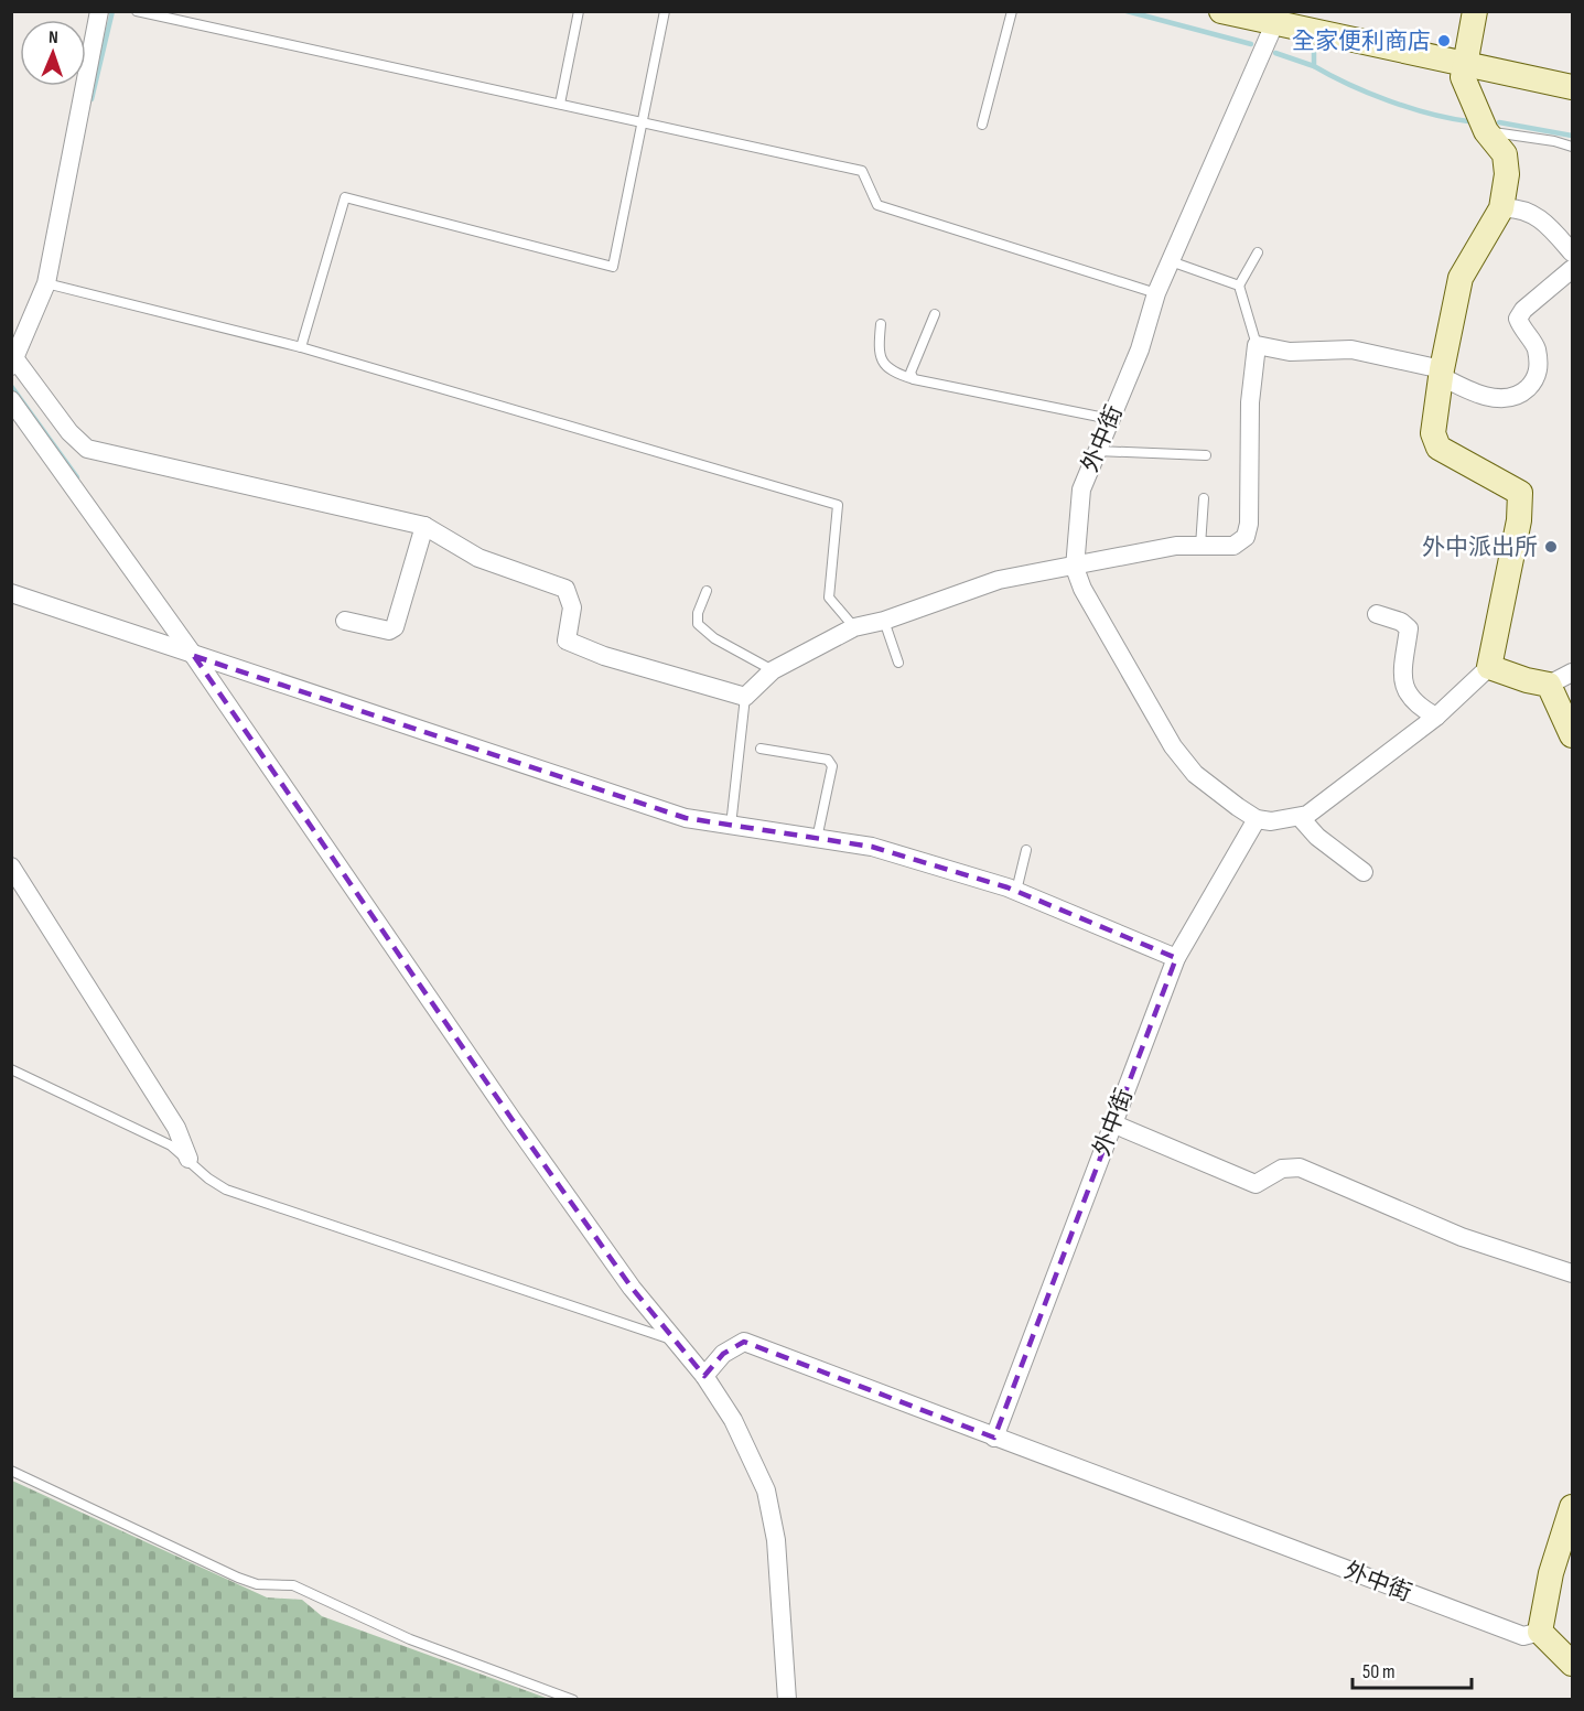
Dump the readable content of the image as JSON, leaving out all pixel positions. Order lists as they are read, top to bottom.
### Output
{
  "streets": {
    "street": ["外中街"]
  },
  "places": ["全家便利商店", "外中派出所"],
  "scale_bar": "50 m",
  "north": "top"
}
